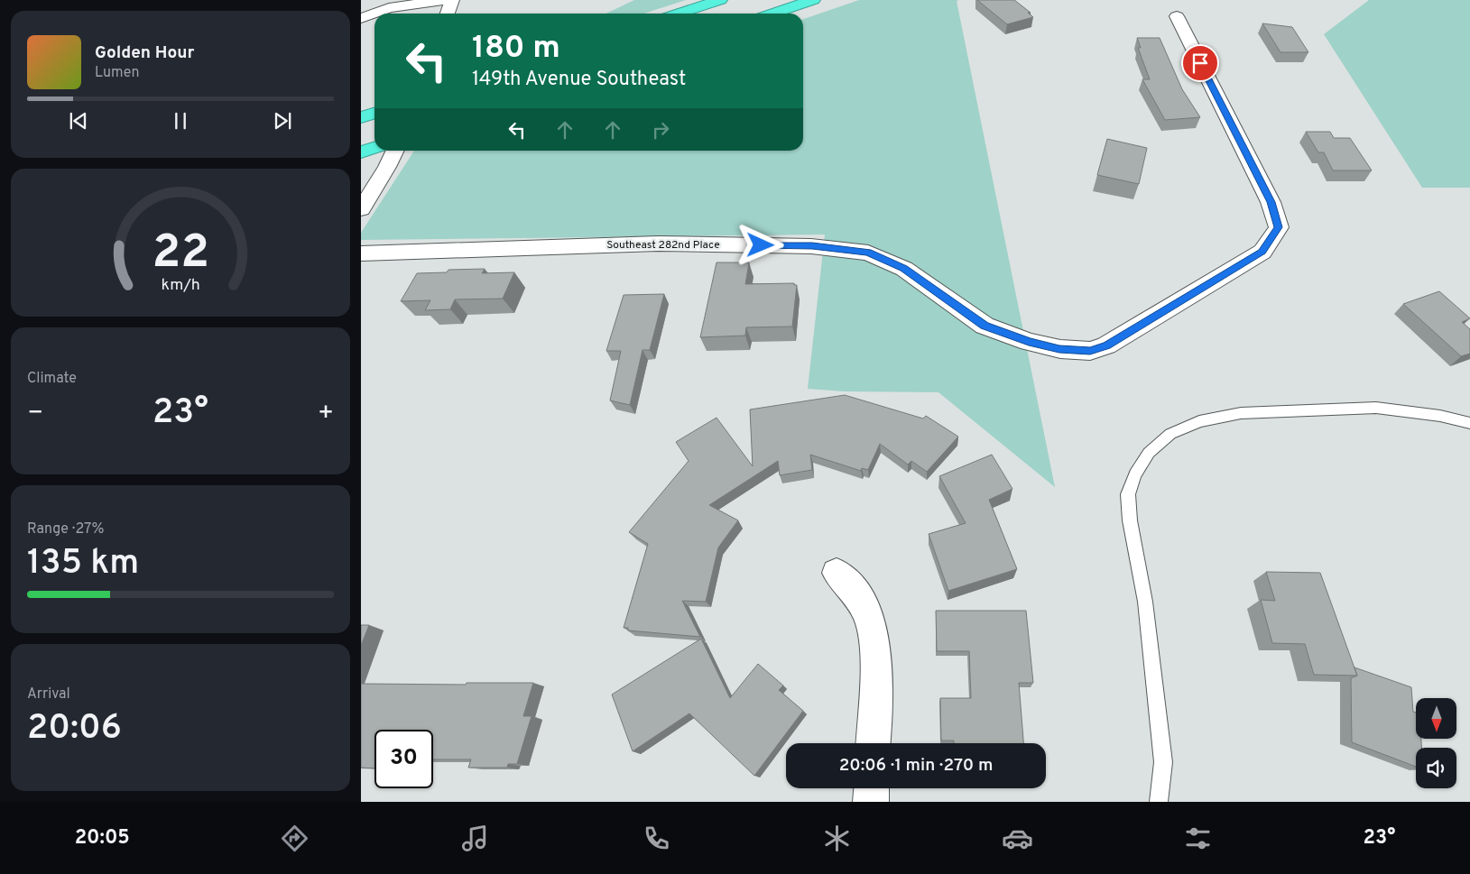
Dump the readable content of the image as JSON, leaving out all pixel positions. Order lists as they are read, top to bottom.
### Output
{
  "streets": {
    "street": ["Southeast 282nd Place"]
  },
  "north": "bottom",
  "page": {
    "turn": ["180 m", "149th Avenue Southeast"],
    "song": ["Golden Hour", "Lumen"],
    "tile": [
      "Climate",
      ["Range · 27%", "135 km"],
      ["Arrival", "20:06"]
    ],
    "heat": ["−", "23°", "+"],
    "limit": "30",
    "trip": "20:06 · 1 min · 270 m",
    "tabs": ["20:05", "23°"],
    "gauge": ["22", "km/h"]
  }
}
